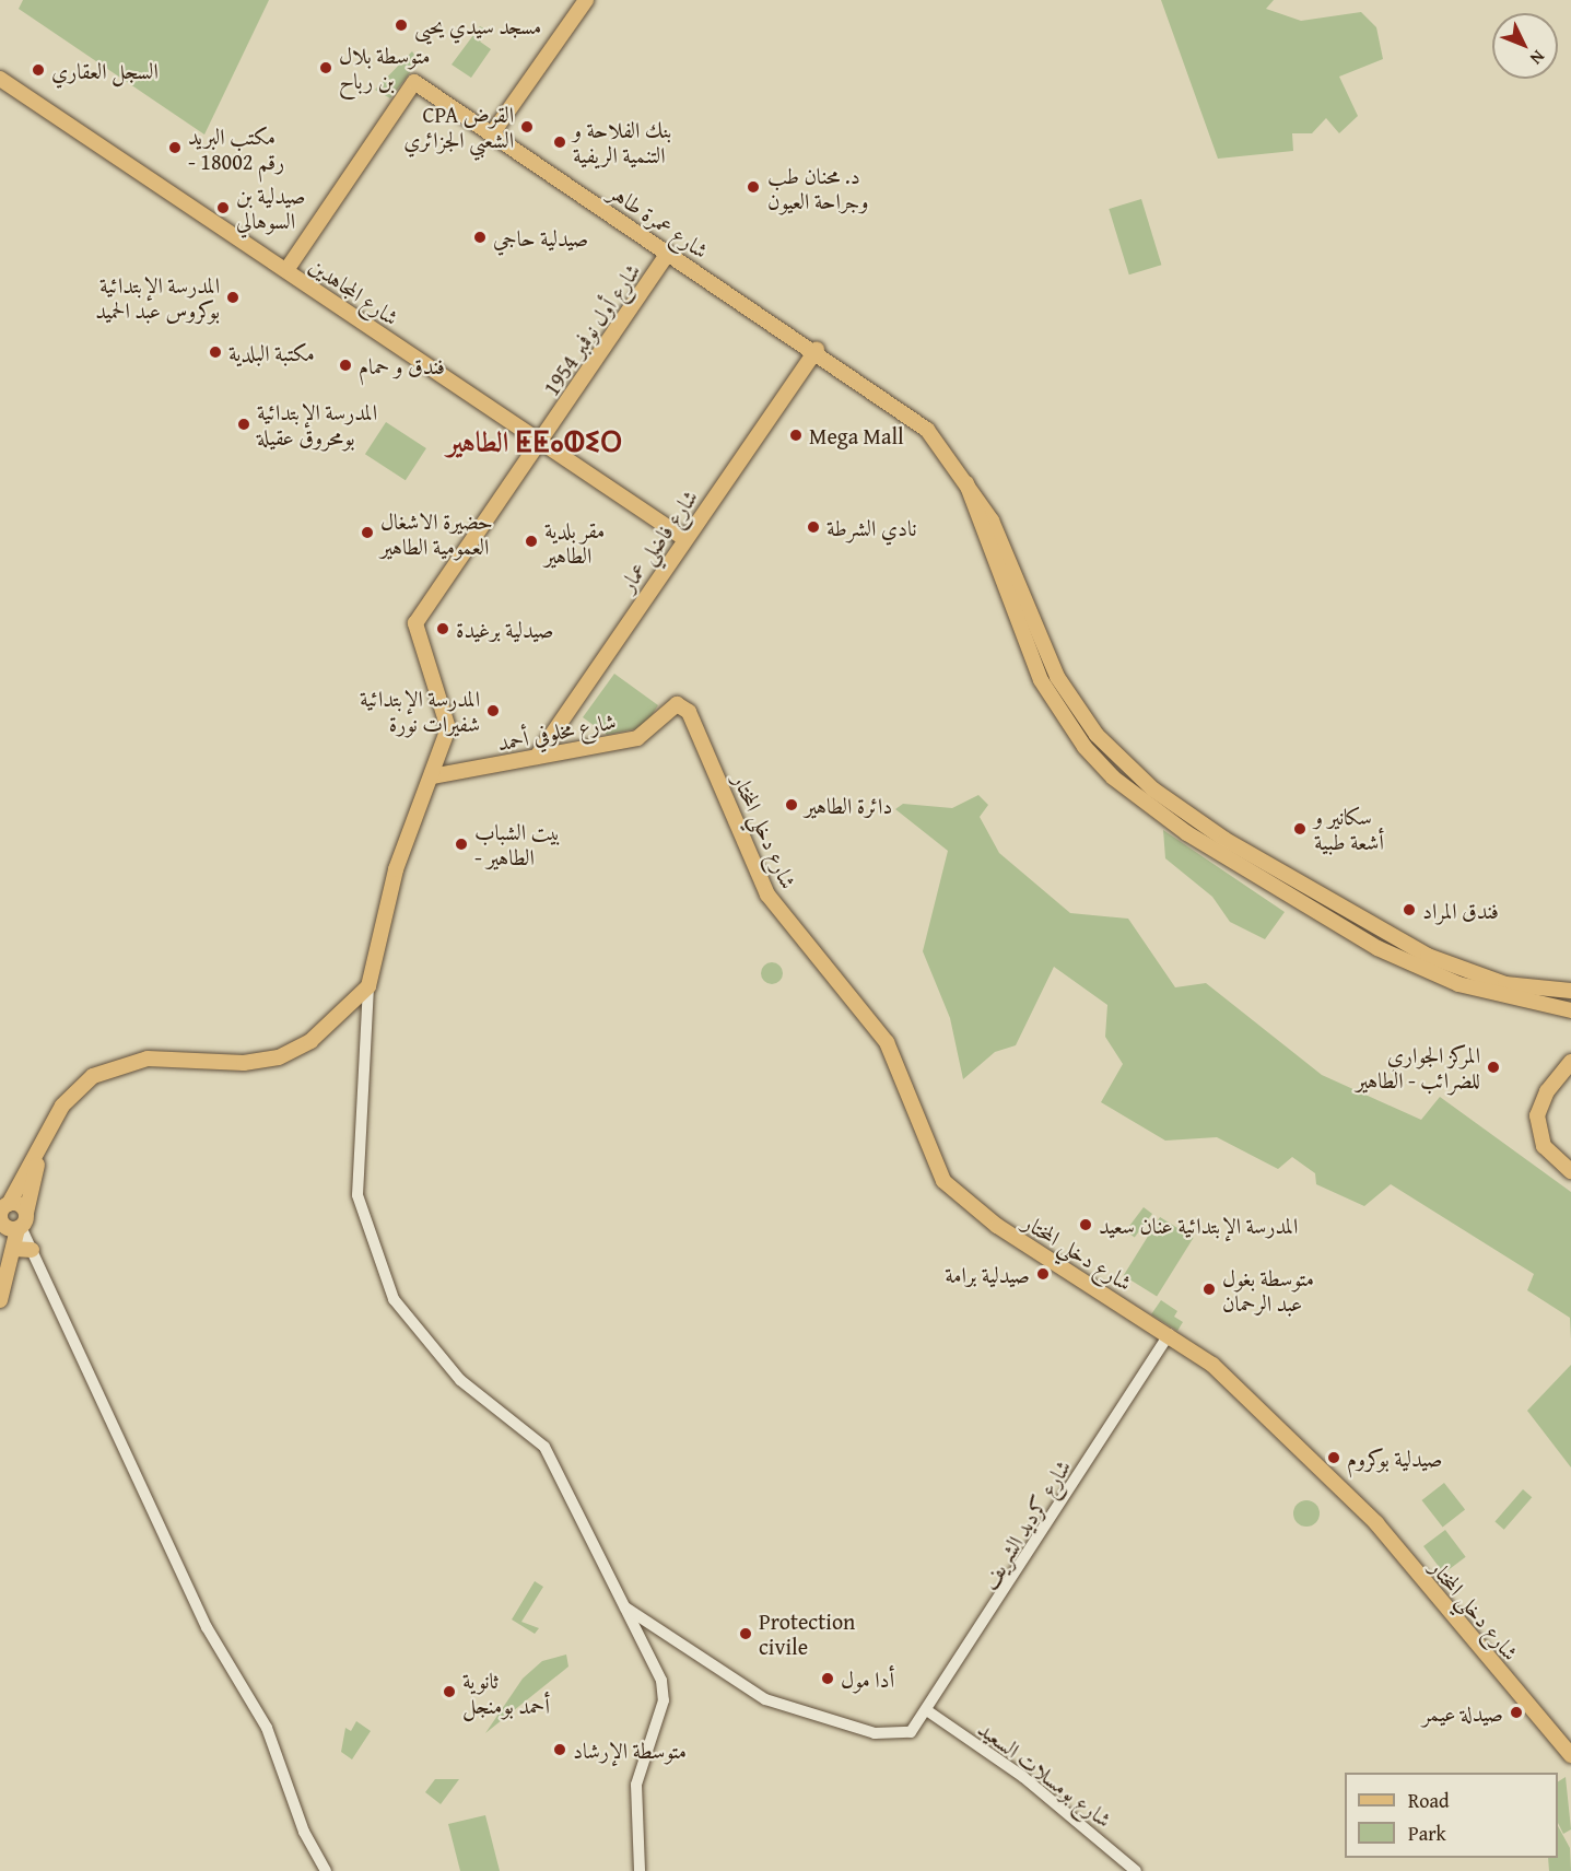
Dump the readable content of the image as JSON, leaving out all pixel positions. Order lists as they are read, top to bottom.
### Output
{
  "streets": {
    "main road": [
      "شارع عمرة طاهر",
      "شارع المجاهدين",
      "شارع أول نوفمبر 1954",
      "شارع فاضلي عمار",
      "شارع مخلوفي أحمد",
      "شارع دخلي المختار"
    ],
    "street": ["شارع كرديد الشريف", "شارع بومسلات السعيد"]
  },
  "crossings": [
    ["شارع عمرة طاهر", "شارع المجاهدين"],
    ["شارع عمرة طاهر", "شارع أول نوفمبر 1954"],
    ["شارع عمرة طاهر", "شارع فاضلي عمار"],
    ["شارع المجاهدين", "شارع أول نوفمبر 1954"],
    ["شارع المجاهدين", "شارع فاضلي عمار"],
    ["شارع أول نوفمبر 1954", "شارع مخلوفي أحمد"],
    ["شارع فاضلي عمار", "شارع مخلوفي أحمد"],
    ["شارع مخلوفي أحمد", "شارع دخلي المختار"],
    ["شارع دخلي المختار", "شارع كرديد الشريف"],
    ["شارع كرديد الشريف", "شارع بومسلات السعيد"]
  ],
  "districts": ["الطاهير ⵟⵟⴰⵀⵉⵔ"],
  "places": [
    "مسجد سيدي يحيى",
    "متوسطة بلال بن رباح",
    "السجل العقاري",
    "CPA القرض الشعبي الجزائري",
    "بنك الفلاحة و التنمية الريفية",
    "مكتب البريد - رقم 18002",
    "د. محنان طب وجراحة العيون",
    "صيدلية بن السوهالي",
    "صيدلية حاجي",
    "المدرسة الإبتدائية بوكروس عبد الحميد",
    "مكتبة البلدية",
    "فندق و حمام",
    "المدرسة الإبتدائية بومحروق عقيلة",
    "Mega Mall",
    "نادي الشرطة",
    "حضيرة الاشغال العمومية الطاهير",
    "مقر بلدية الطاهير",
    "صيدلية برغيدة",
    "المدرسة الإبتدائية شفيرات نورة",
    "دائرة الطاهير",
    "سكانير و أشعة طبية",
    "بيت الشباب - الطاهير",
    "فندق المراد",
    "المركز الجواري للضرائب - الطاهير",
    "المدرسة الإبتدائية عنان سعيد",
    "صيدلية برامة",
    "متوسطة بغول عبد الرحمان",
    "صيدلية بوكروم",
    "Protection civile",
    "أدا مول",
    "ثانوية أحمد بومنجل",
    "صيدلة عيمر",
    "متوسطة الإرشاد"
  ],
  "legend": ["Road", "Park"],
  "north": "bottom right"
}
